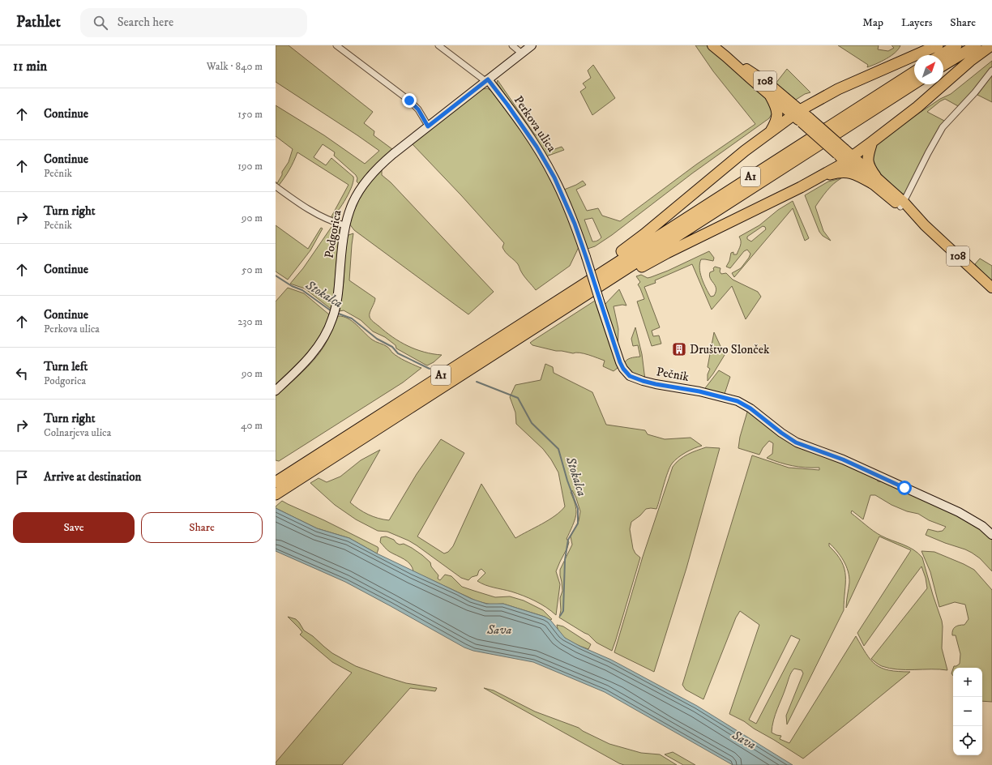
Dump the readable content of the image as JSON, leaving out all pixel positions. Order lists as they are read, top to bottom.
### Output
{
  "streets": {
    "highway": ["A1"],
    "main road": ["108"],
    "street": ["Perkova ulica", "Podgorica", "Pečnik"]
  },
  "crossings": [
    ["Perkova ulica", "Podgorica"],
    ["Perkova ulica", "Pečnik"]
  ],
  "water": ["Stokalca", "Sava"],
  "places": {
    "building": ["Društvo Slonček"]
  },
  "north": "top right",
  "page": {
    "header": "Pathlet",
    "search": "Search here",
    "nav": ["Map", "Layers", "Share"],
    "heading": ["11 min", "Walk · 840 m"],
    "list": [
      ["Continue", "150 m"],
      ["Continue", "Pečnik", "190 m"],
      ["Turn right", "Pečnik", "90 m"],
      ["Continue", "50 m"],
      ["Continue", "Perkova ulica", "230 m"],
      ["Turn left", "Podgorica", "90 m"],
      ["Turn right", "Colnarjeva ulica", "40 m"],
      "Arrive at destination"
    ],
    "buttons": ["Save", "Share"],
    "map_buttons": ["+", "−"]
  }
}
